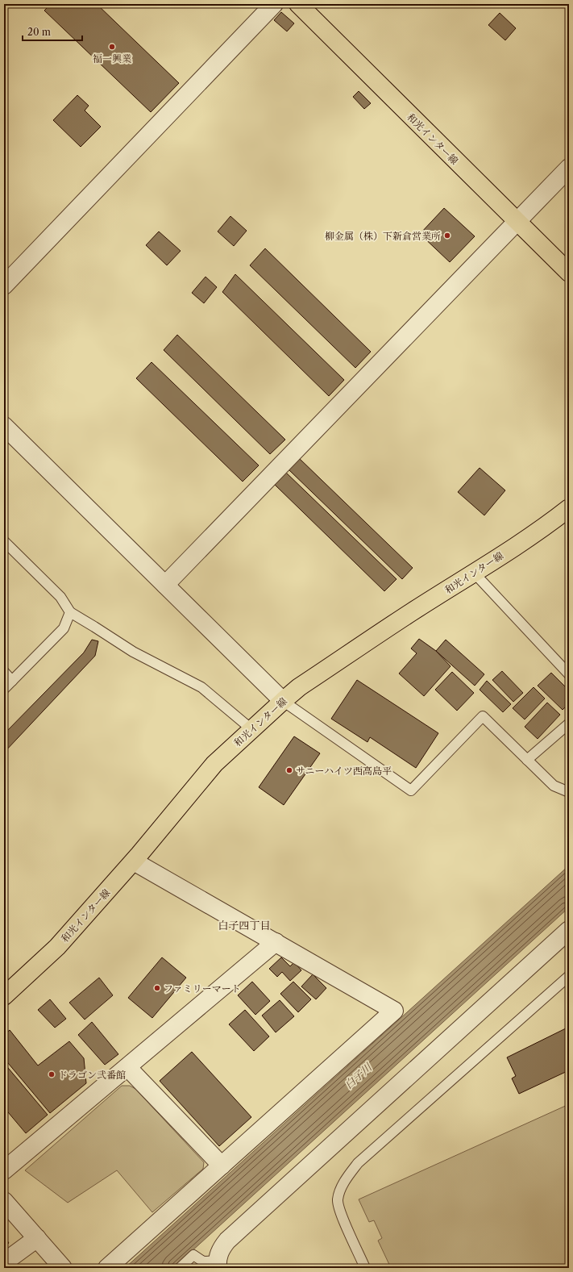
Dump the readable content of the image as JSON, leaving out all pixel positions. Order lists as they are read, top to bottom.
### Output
{
  "streets": {
    "main road": ["和光インター線"]
  },
  "districts": ["白子四丁目"],
  "water": ["白子川"],
  "places": [
    "福一興業",
    "柳金属（株）下新倉営業所",
    "サニーハイツ西高島平",
    "ファミリーマート",
    "ドラゴン弐番館"
  ],
  "scale_bar": "20 m"
}
